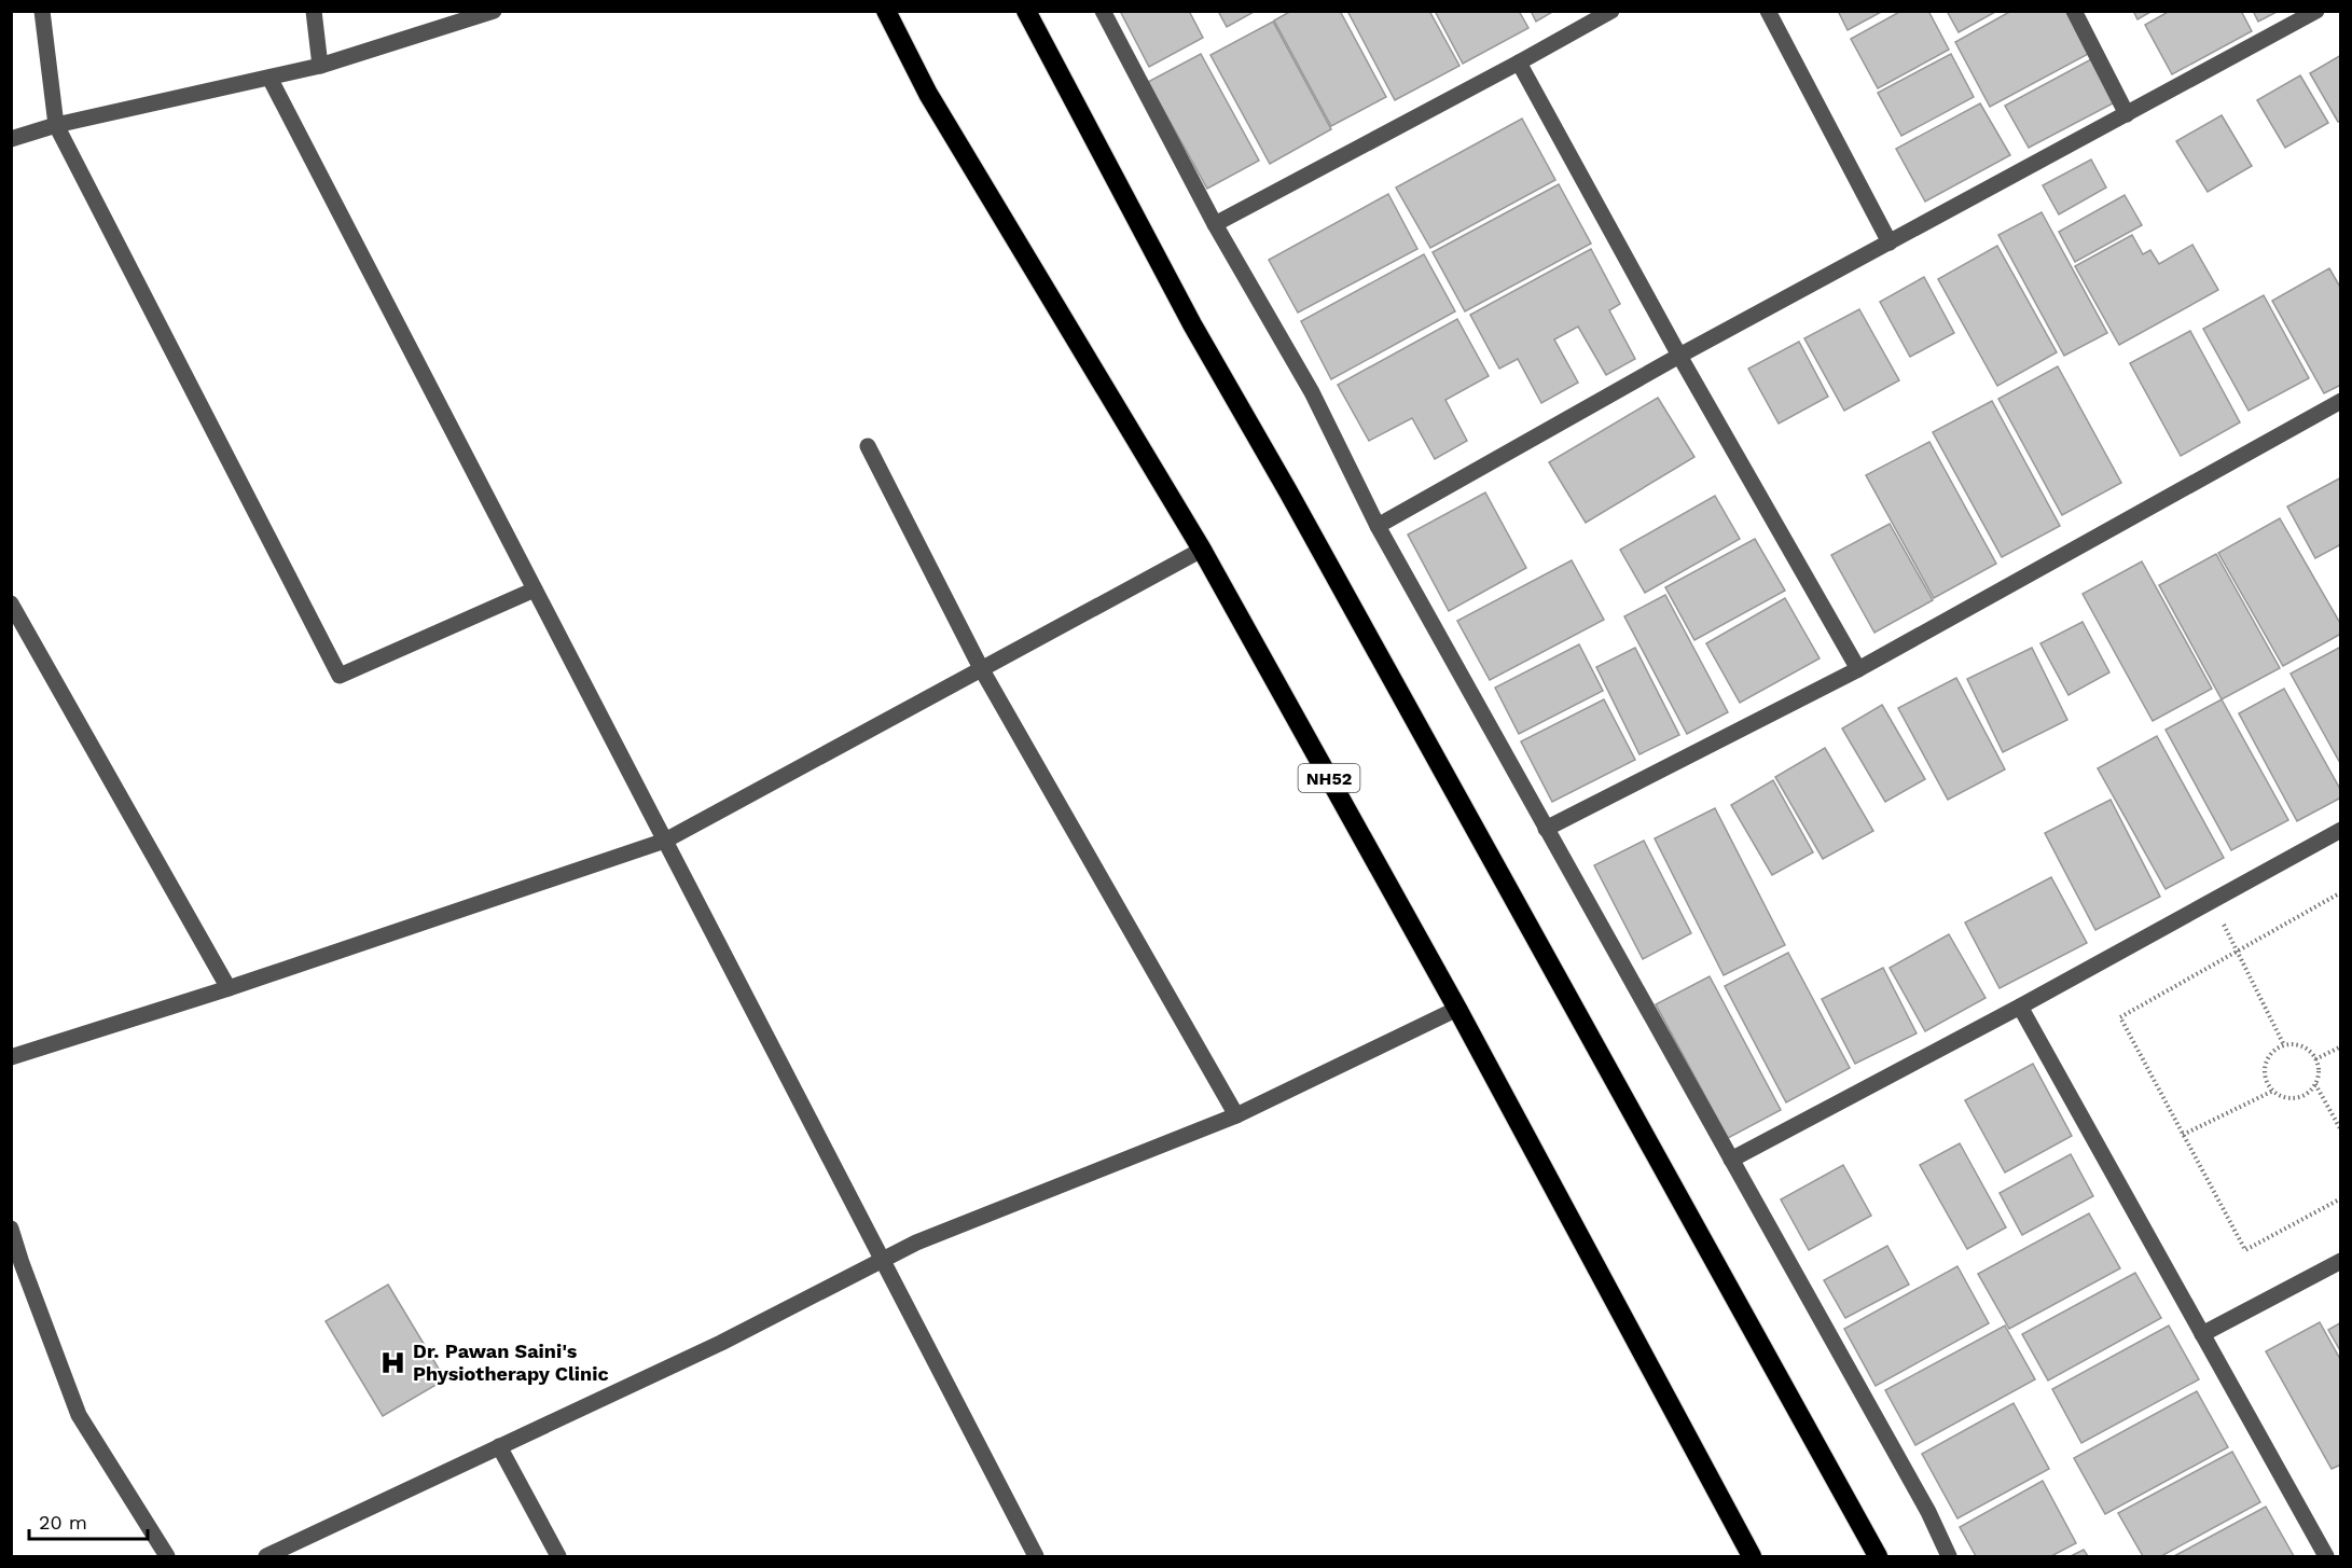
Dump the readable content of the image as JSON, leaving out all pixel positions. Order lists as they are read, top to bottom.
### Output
{
  "streets": {
    "highway": ["NH52"]
  },
  "places": {
    "hospital": ["Dr. Pawan Saini's Physiotherapy Clinic"]
  },
  "scale_bar": "20 m"
}
